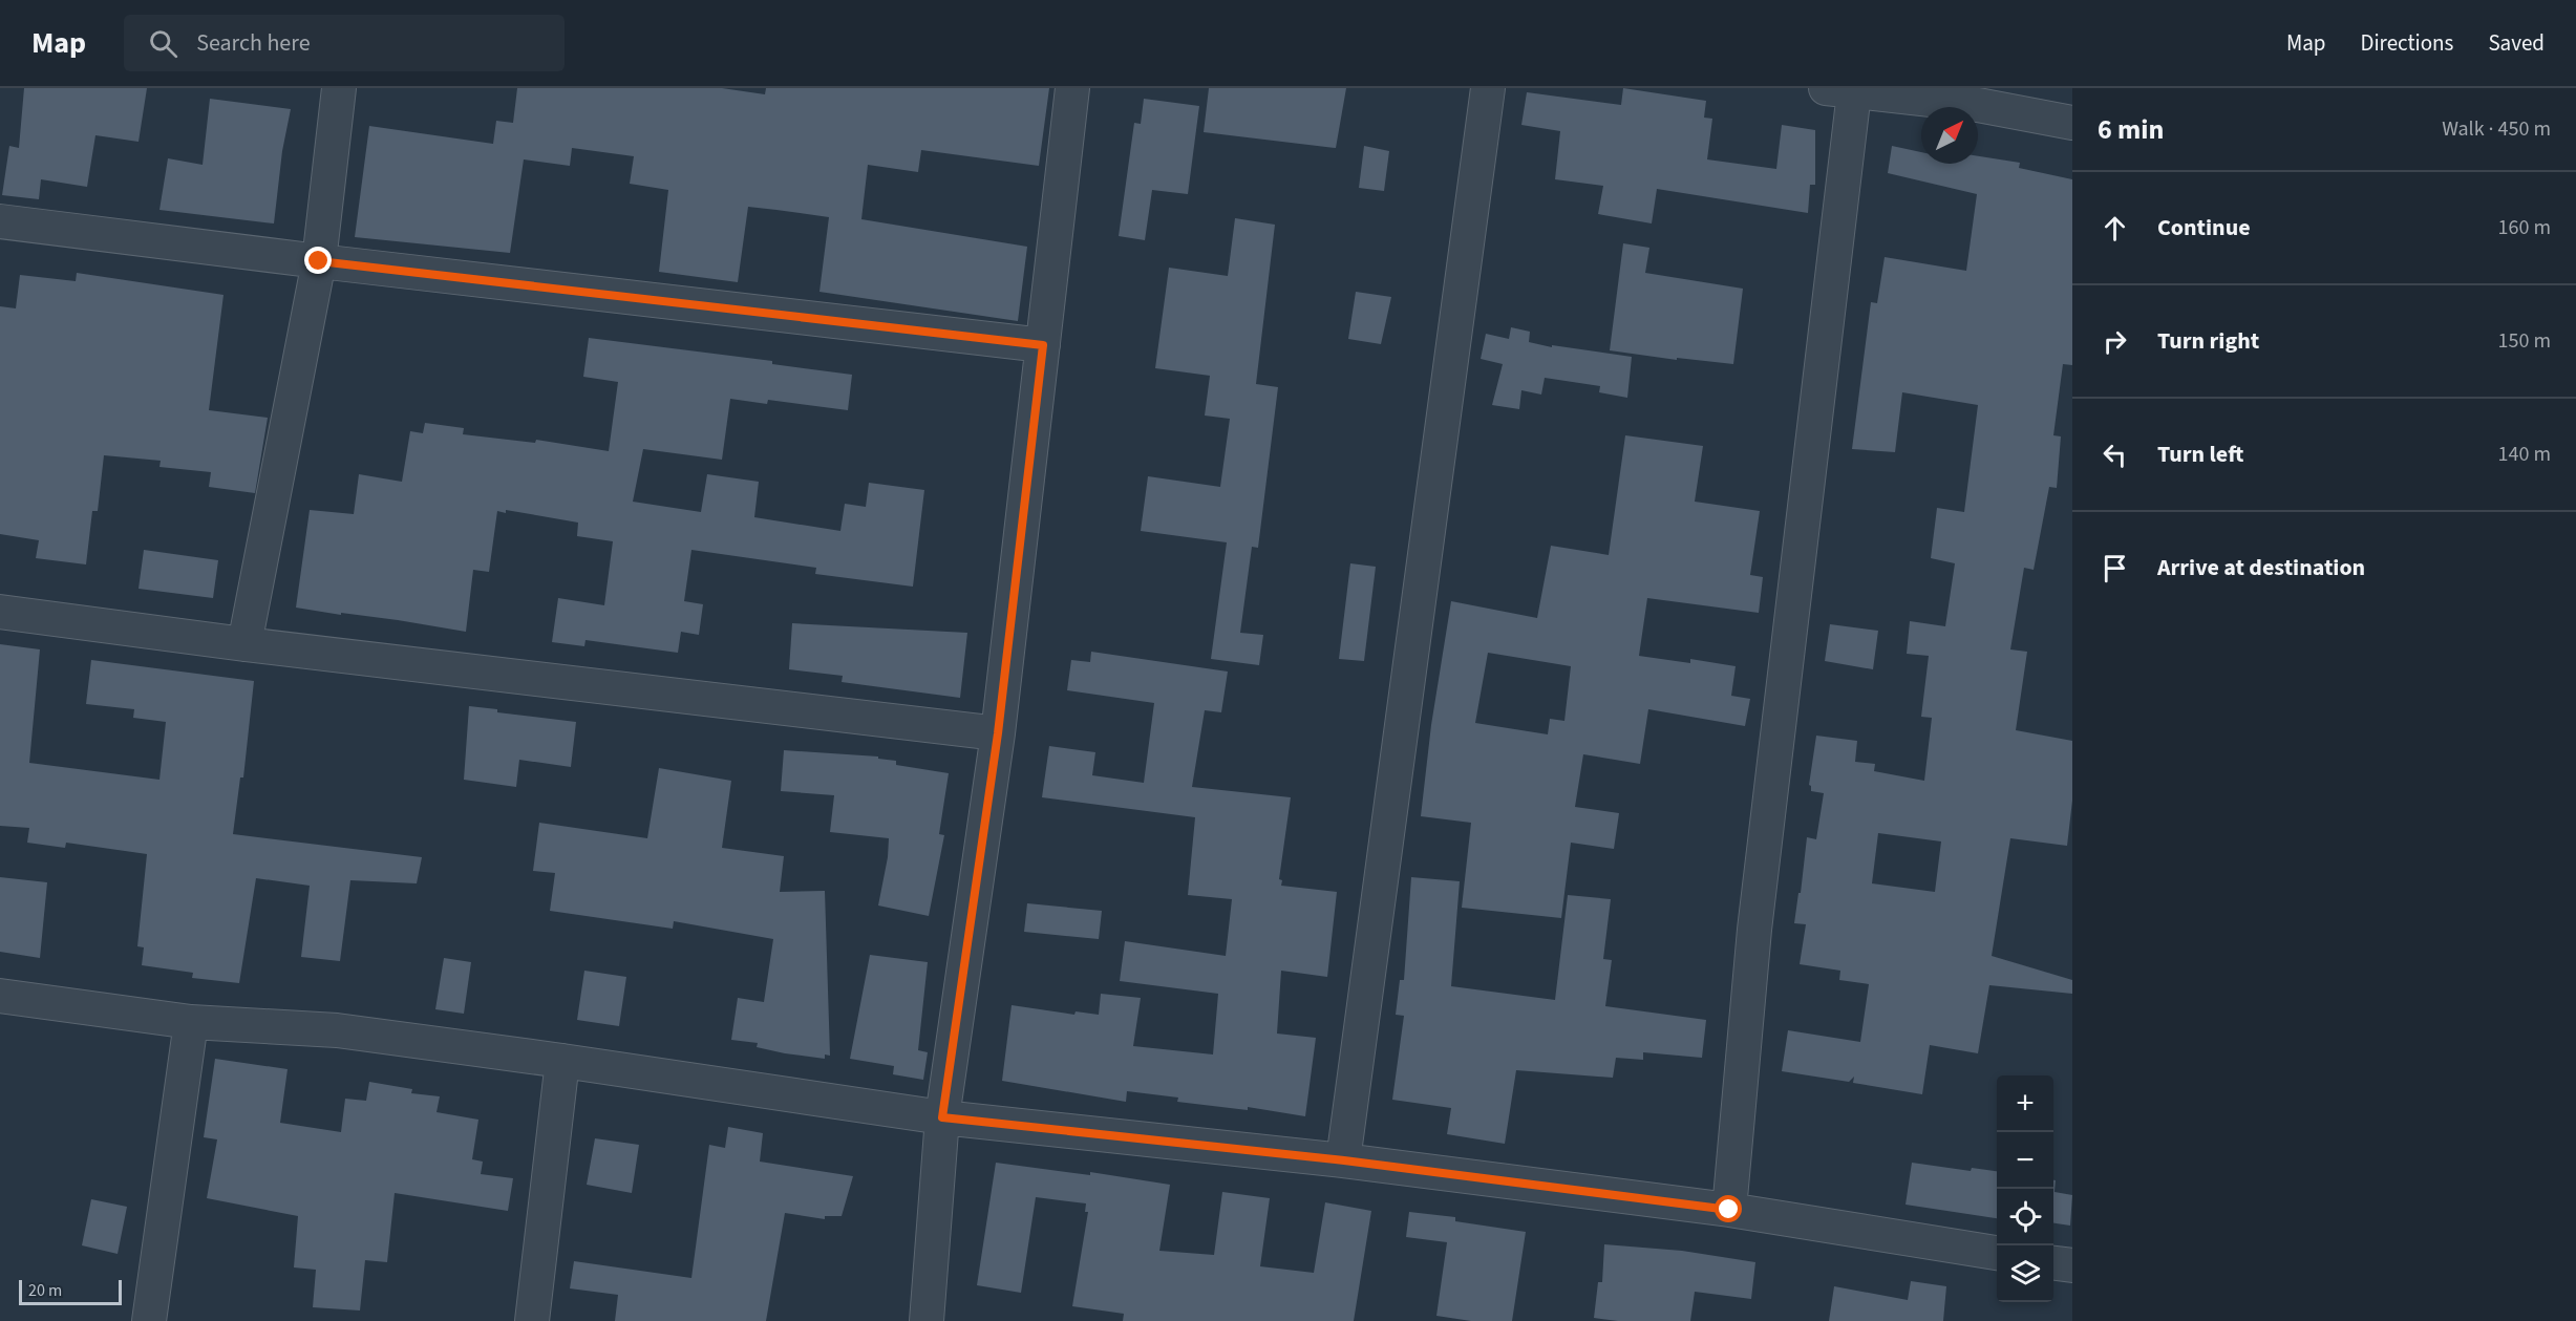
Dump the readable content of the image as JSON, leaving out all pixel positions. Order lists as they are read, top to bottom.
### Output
{
  "scale_bar": "20 m",
  "north": "top right",
  "page": {
    "header": "Map",
    "search": "Search here",
    "nav": ["Map", "Directions", "Saved"],
    "heading": ["6 min", "Walk · 450 m"],
    "list": [
      ["Continue", "160 m"],
      ["Turn right", "150 m"],
      ["Turn left", "140 m"],
      "Arrive at destination"
    ],
    "map_buttons": ["+", "−"],
    "scale": "20 m"
  }
}
